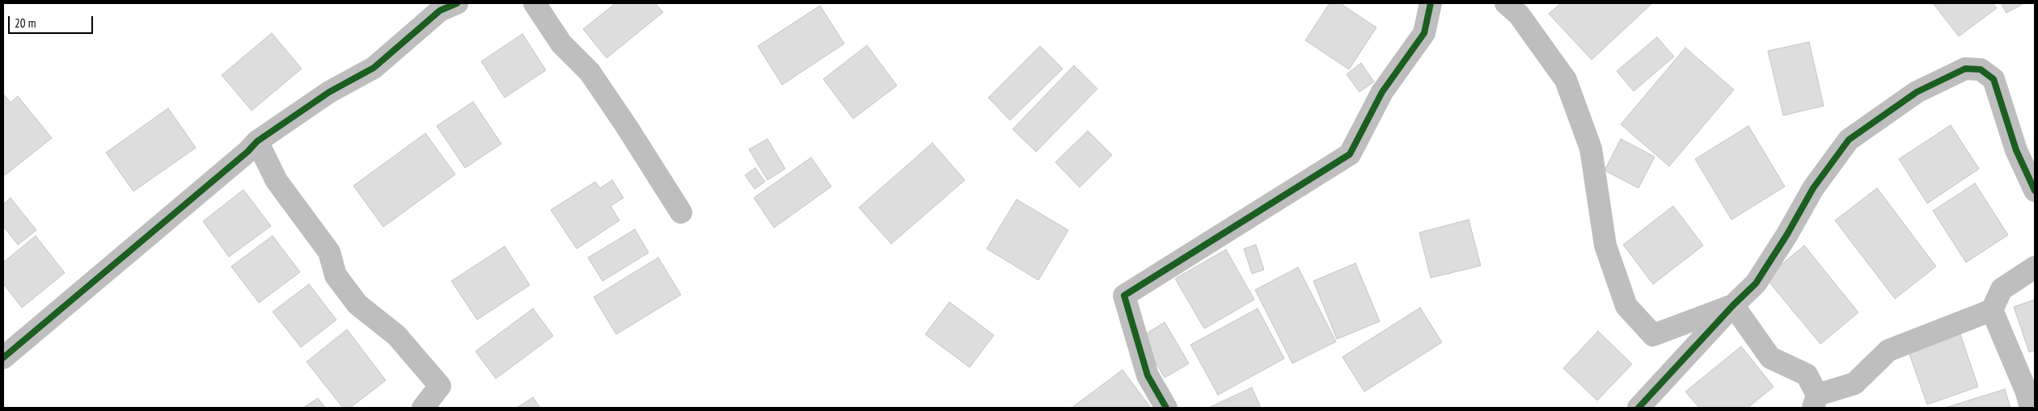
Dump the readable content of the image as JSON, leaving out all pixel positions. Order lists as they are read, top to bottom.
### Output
{
  "scale_bar": "20 m"
}
